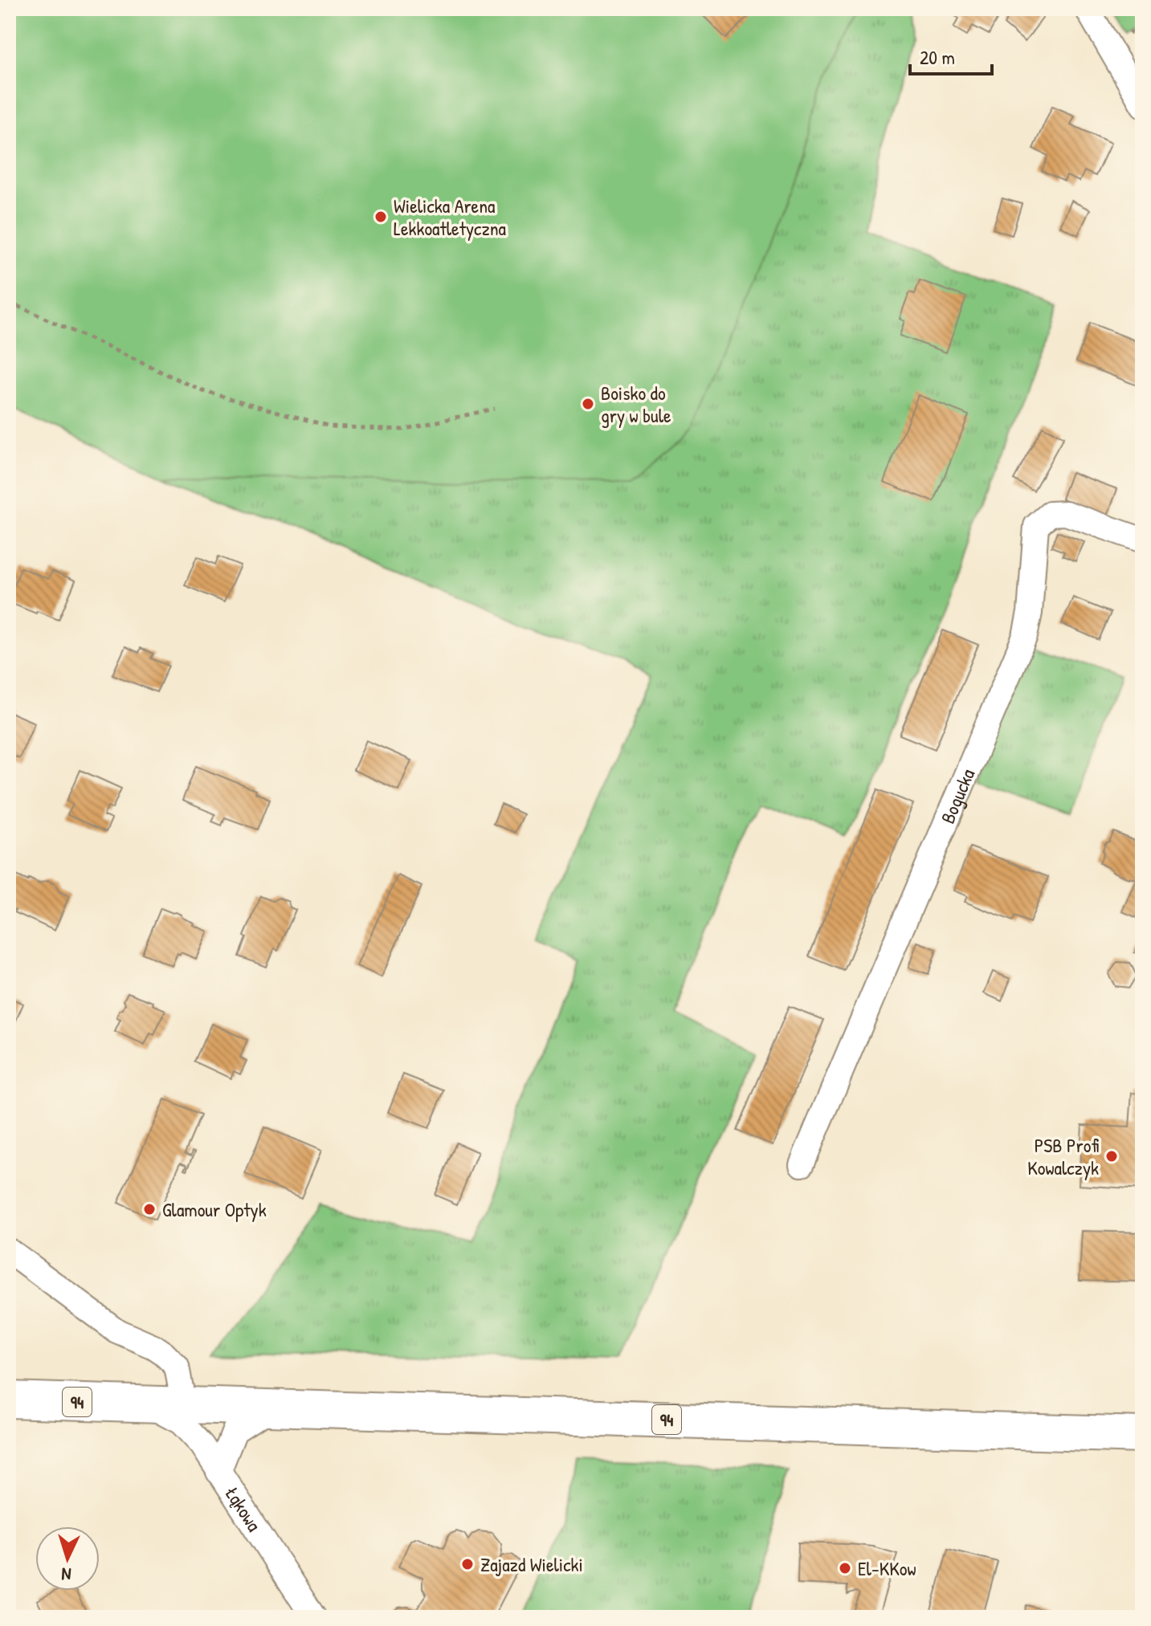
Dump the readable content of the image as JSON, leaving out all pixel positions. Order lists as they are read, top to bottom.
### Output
{
  "streets": {
    "main road": ["94"],
    "street": ["Bogucka", "Łąkowa"]
  },
  "crossings": [
    ["94", "Łąkowa"]
  ],
  "places": [
    "Wielicka Arena Lekkoatletyczna",
    "Boisko do gry w bule",
    "PSB Profi Kowalczyk",
    "Glamour Optyk",
    "Zajazd Wielicki",
    "El-KKow"
  ],
  "scale_bar": "20 m",
  "north": "bottom"
}
